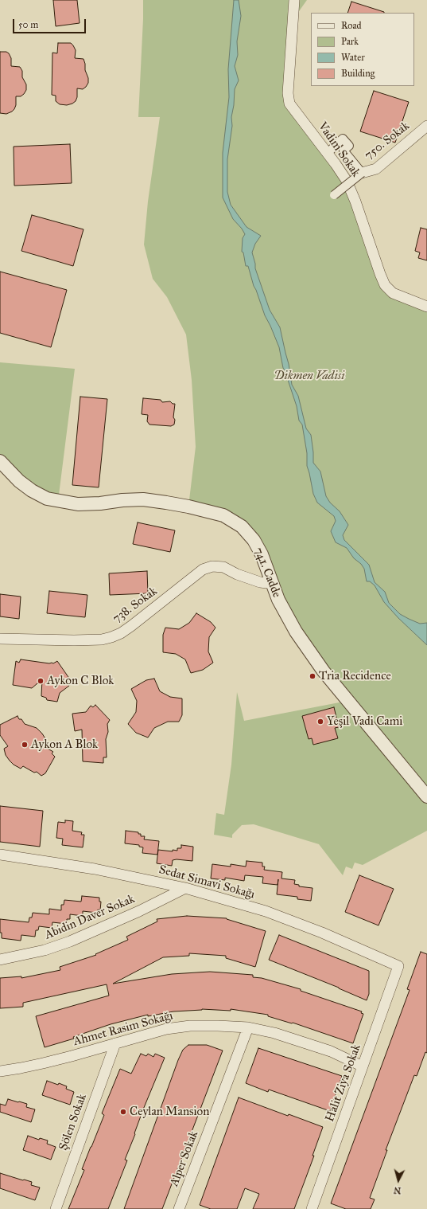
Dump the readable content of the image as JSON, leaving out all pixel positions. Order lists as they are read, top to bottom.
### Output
{
  "streets": {
    "street": [
      "750. Sokak",
      "Vadim Sokak",
      "741. Cadde",
      "738. Sokak",
      "Sedat Simavi Sokağı",
      "Abidin Daver Sokak",
      "Ahmet Rasim Sokağı",
      "Halit Ziya Sokak",
      "Şölen Sokak",
      "Alper Sokak"
    ]
  },
  "crossings": [
    ["741. Cadde", "738. Sokak"],
    ["Sedat Simavi Sokağı", "Abidin Daver Sokak"],
    ["Sedat Simavi Sokağı", "Halit Ziya Sokak"],
    ["Ahmet Rasim Sokağı", "Halit Ziya Sokak"],
    ["Ahmet Rasim Sokağı", "Şölen Sokak"],
    ["Ahmet Rasim Sokağı", "Alper Sokak"]
  ],
  "parks": ["Dikmen Vadisi"],
  "places": [
    "Tria Recidence",
    "Aykon C Blok",
    "Yeşil Vadi Cami",
    "Aykon A Blok",
    "Ceylan Mansion"
  ],
  "legend": [
    "Road",
    "Park",
    "Water",
    "Building"
  ],
  "scale_bar": "50 m",
  "north": "bottom"
}
